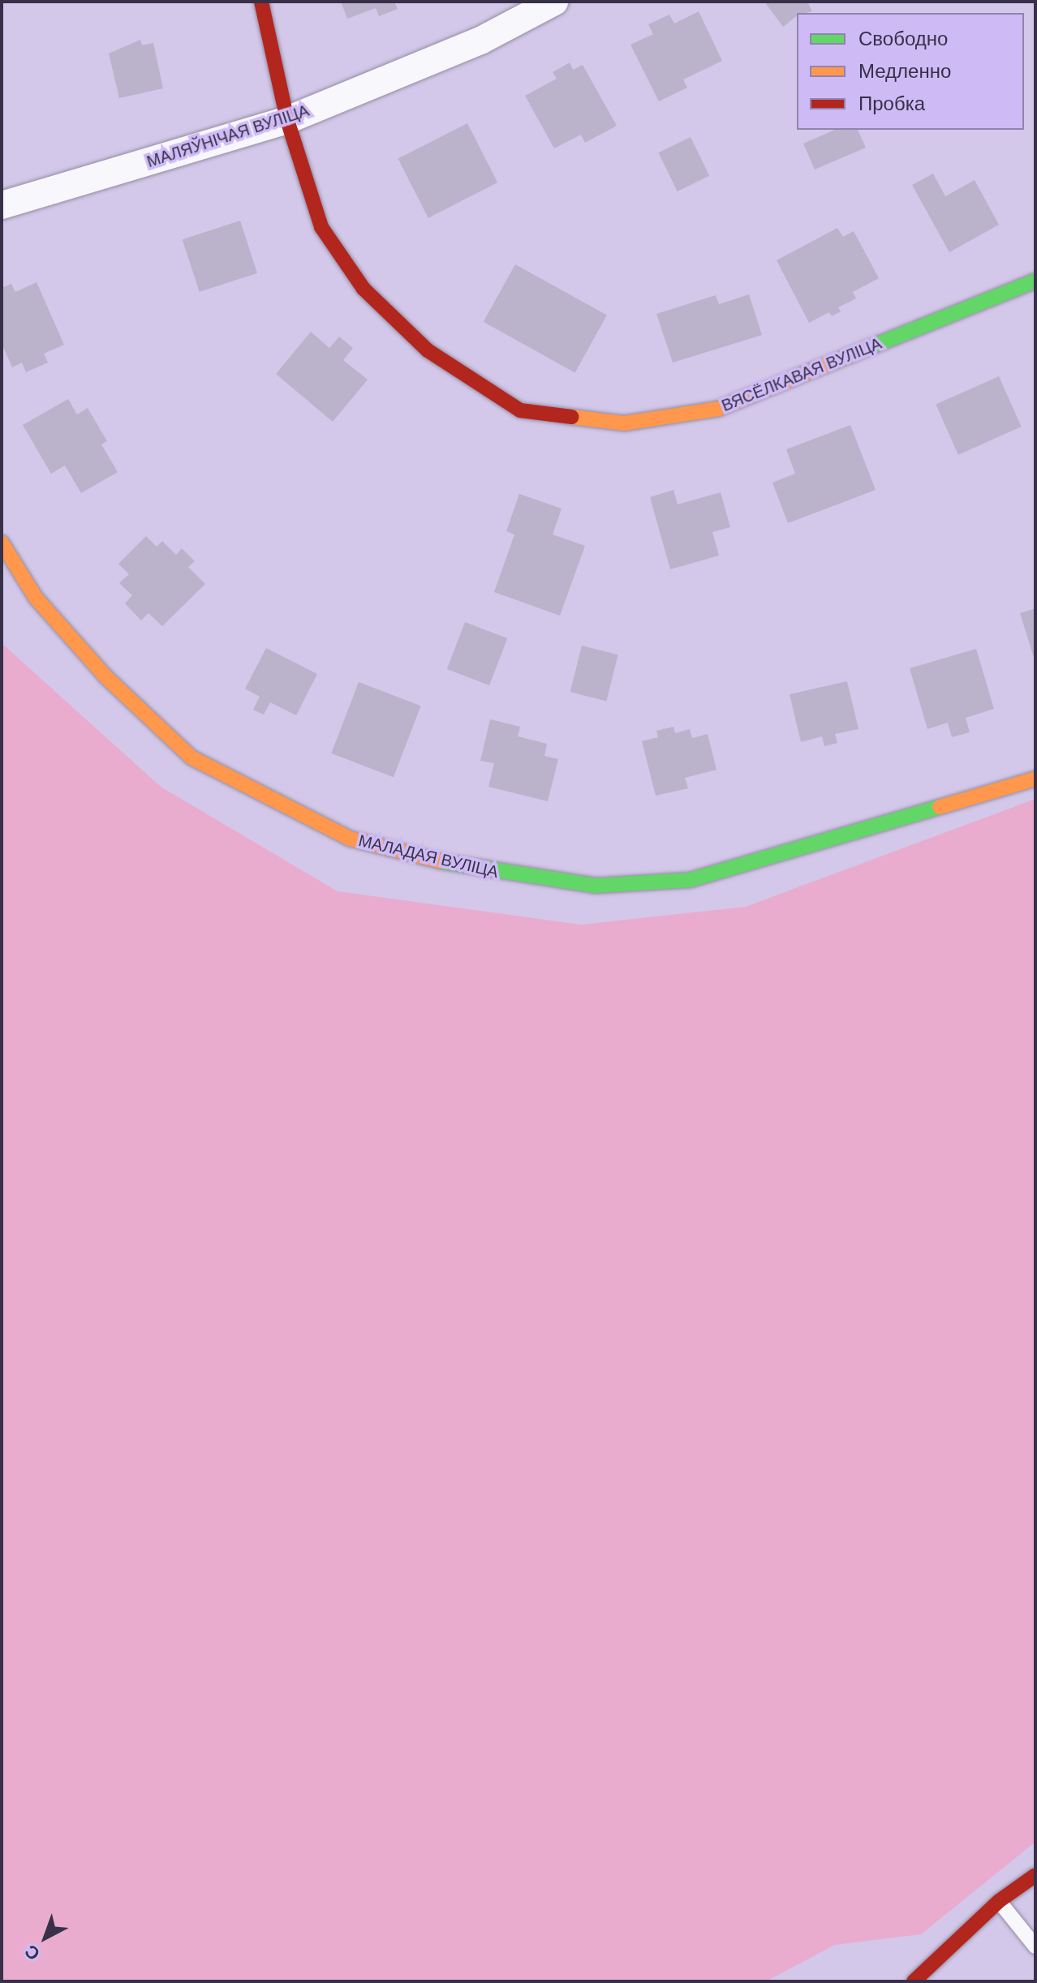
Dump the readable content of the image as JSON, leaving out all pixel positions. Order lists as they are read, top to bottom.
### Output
{
  "streets": {
    "street": ["МАЛЯЎНІЧАЯ ВУЛІЦА", "ВЯСЁЛКАВАЯ ВУЛІЦА", "МАЛАДАЯ ВУЛІЦА"]
  },
  "crossings": [
    ["МАЛЯЎНІЧАЯ ВУЛІЦА", "ВЯСЁЛКАВАЯ ВУЛІЦА"]
  ],
  "legend": ["Свободно", "Медленно", "Пробка"],
  "north": "bottom left"
}
